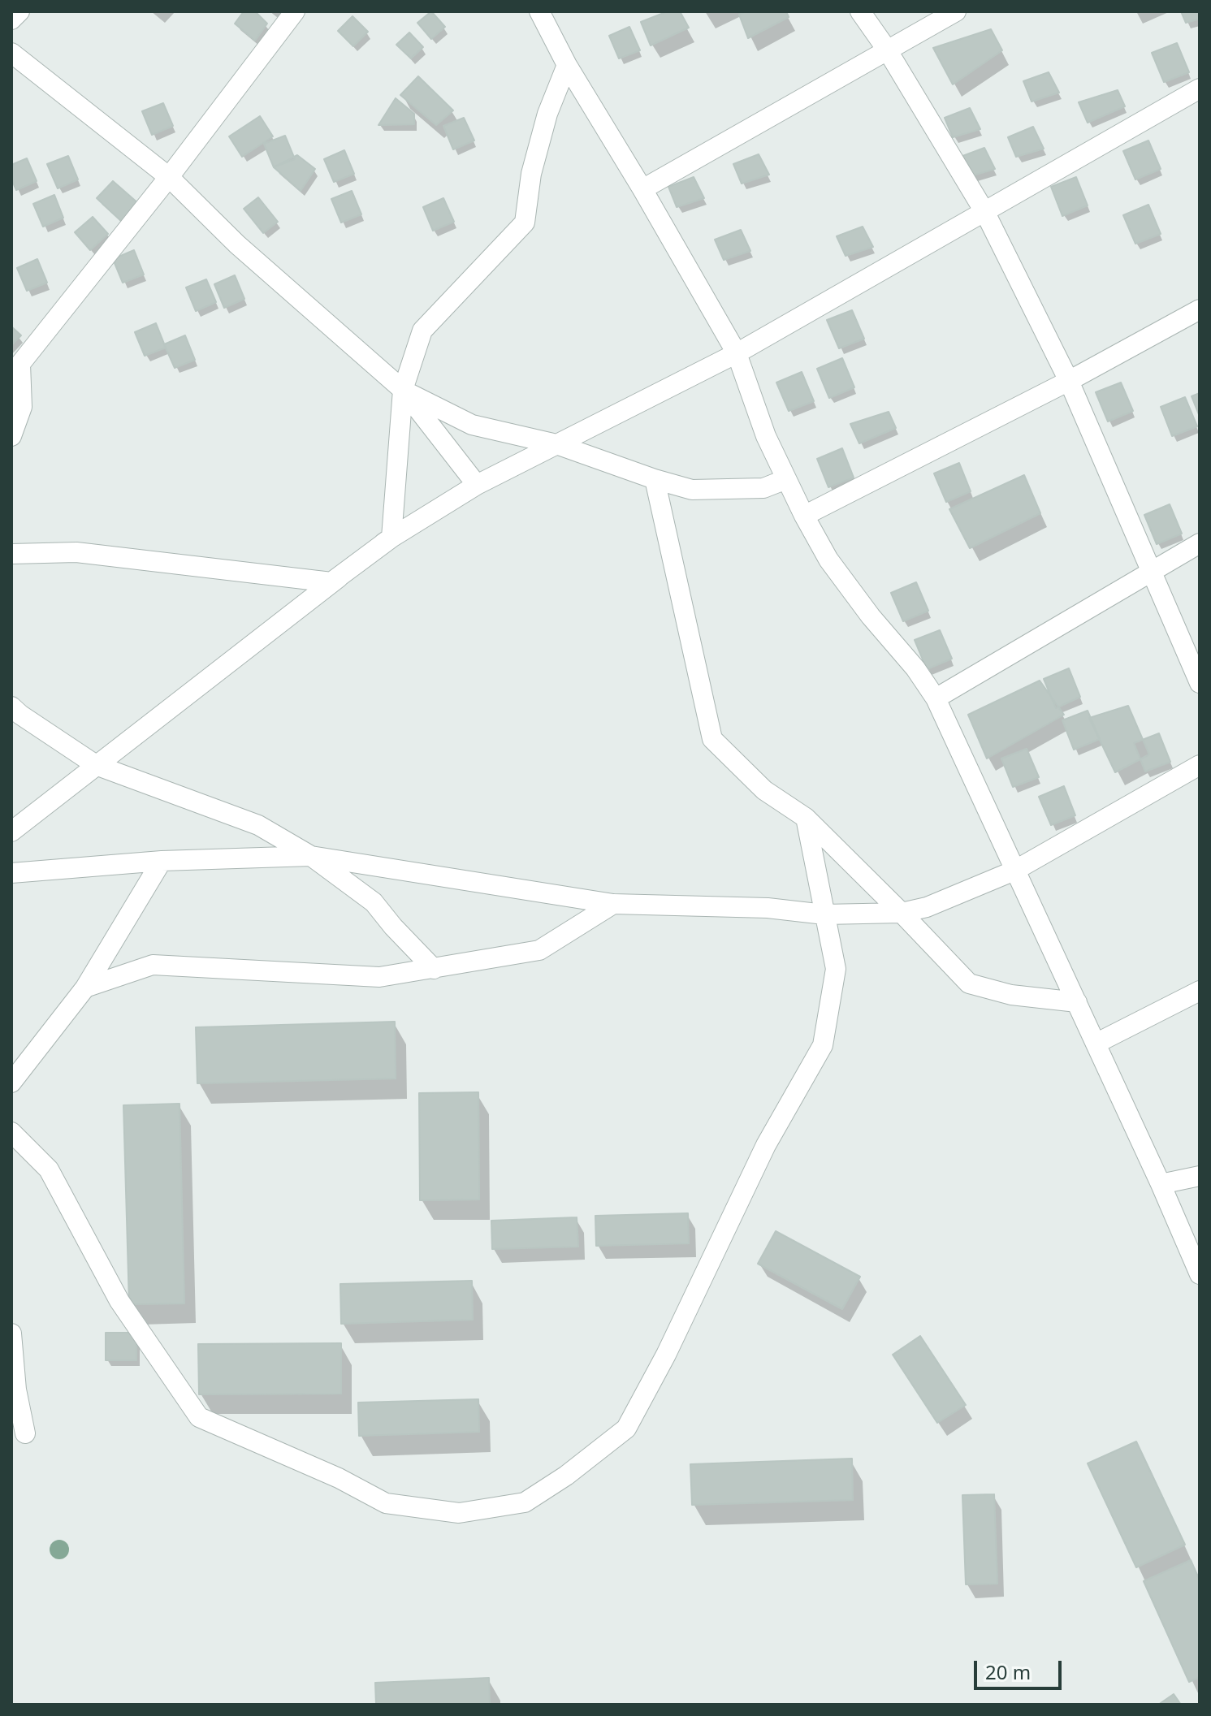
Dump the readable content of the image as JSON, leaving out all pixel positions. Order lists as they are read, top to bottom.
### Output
{
  "scale_bar": "20 m"
}
